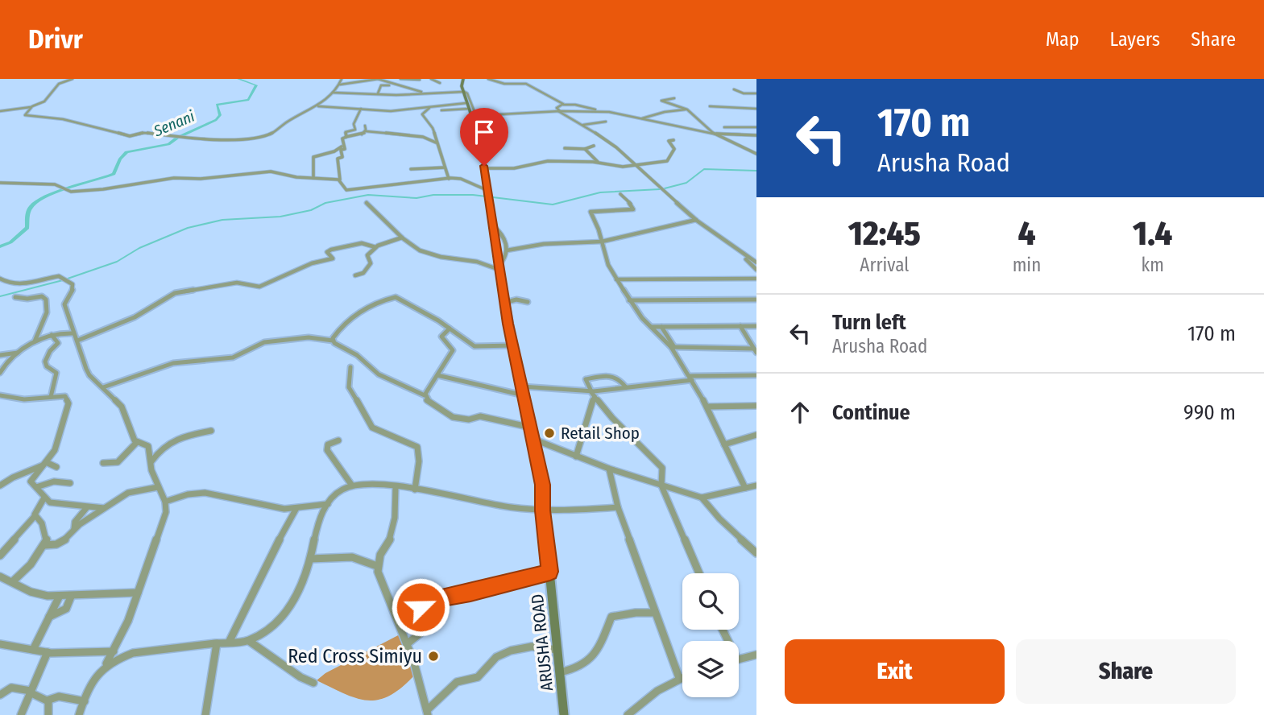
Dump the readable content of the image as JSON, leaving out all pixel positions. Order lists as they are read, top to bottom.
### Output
{
  "streets": {
    "main road": ["ARUSHA ROAD"]
  },
  "water": ["Senani"],
  "places": ["Retail Shop", "Red Cross Simiyu"],
  "page": {
    "header": "Drivr",
    "nav": ["Map", "Layers", "Share"],
    "turn": ["170 m", "Arusha Road"],
    "eta": [
      "12:45",
      "Arrival",
      "4",
      "min",
      "1.4",
      "km"
    ],
    "list": [
      {
        "name": "Turn left",
        "note": "Arusha Road",
        "value": "170 m"
      },
      {
        "name": "Continue",
        "value": "990 m"
      }
    ],
    "buttons": ["Exit", "Share"]
  }
}
